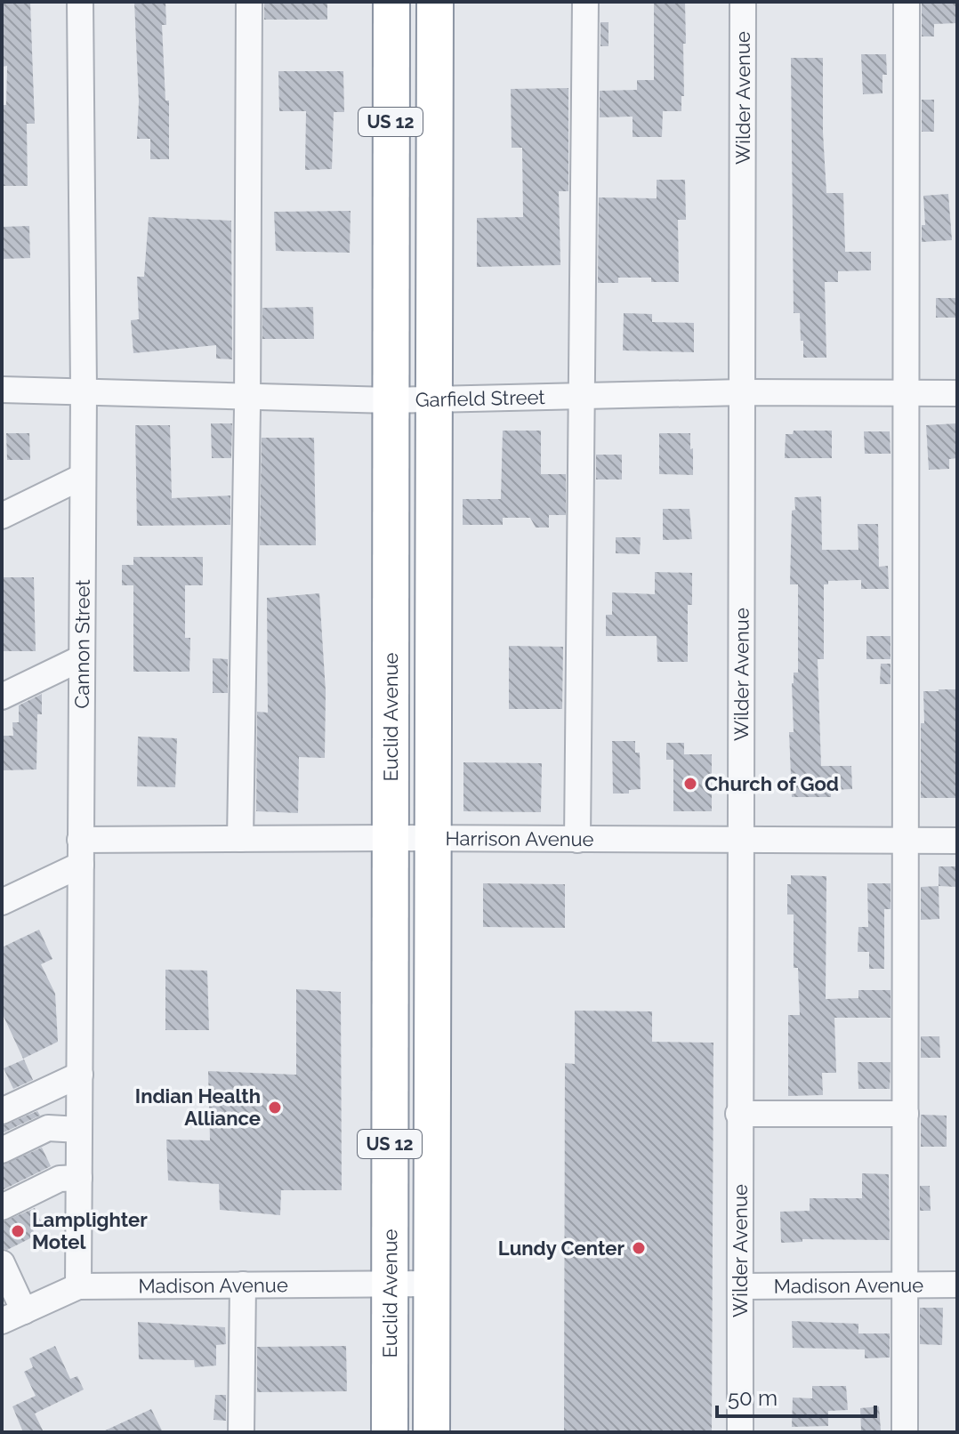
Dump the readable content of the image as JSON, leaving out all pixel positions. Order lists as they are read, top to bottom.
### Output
{
  "streets": {
    "highway": ["US 12", "Euclid Avenue"],
    "street": [
      "Wilder Avenue",
      "Garfield Street",
      "Cannon Street",
      "Harrison Avenue",
      "Madison Avenue"
    ]
  },
  "crossings": [
    ["Wilder Avenue", "Garfield Street"],
    ["Wilder Avenue", "Harrison Avenue"],
    ["Wilder Avenue", "Madison Avenue"],
    ["US 12", "Garfield Street"],
    ["US 12", "Harrison Avenue"],
    ["US 12", "Madison Avenue"],
    ["Garfield Street", "Cannon Street"],
    ["Garfield Street", "Euclid Avenue"],
    ["Cannon Street", "Harrison Avenue"],
    ["Cannon Street", "Madison Avenue"],
    ["Euclid Avenue", "Harrison Avenue"],
    ["Euclid Avenue", "Madison Avenue"]
  ],
  "places": [
    "Church of God",
    "Indian Health Alliance",
    "Lamplighter Motel",
    "Lundy Center"
  ],
  "scale_bar": "50 m"
}
